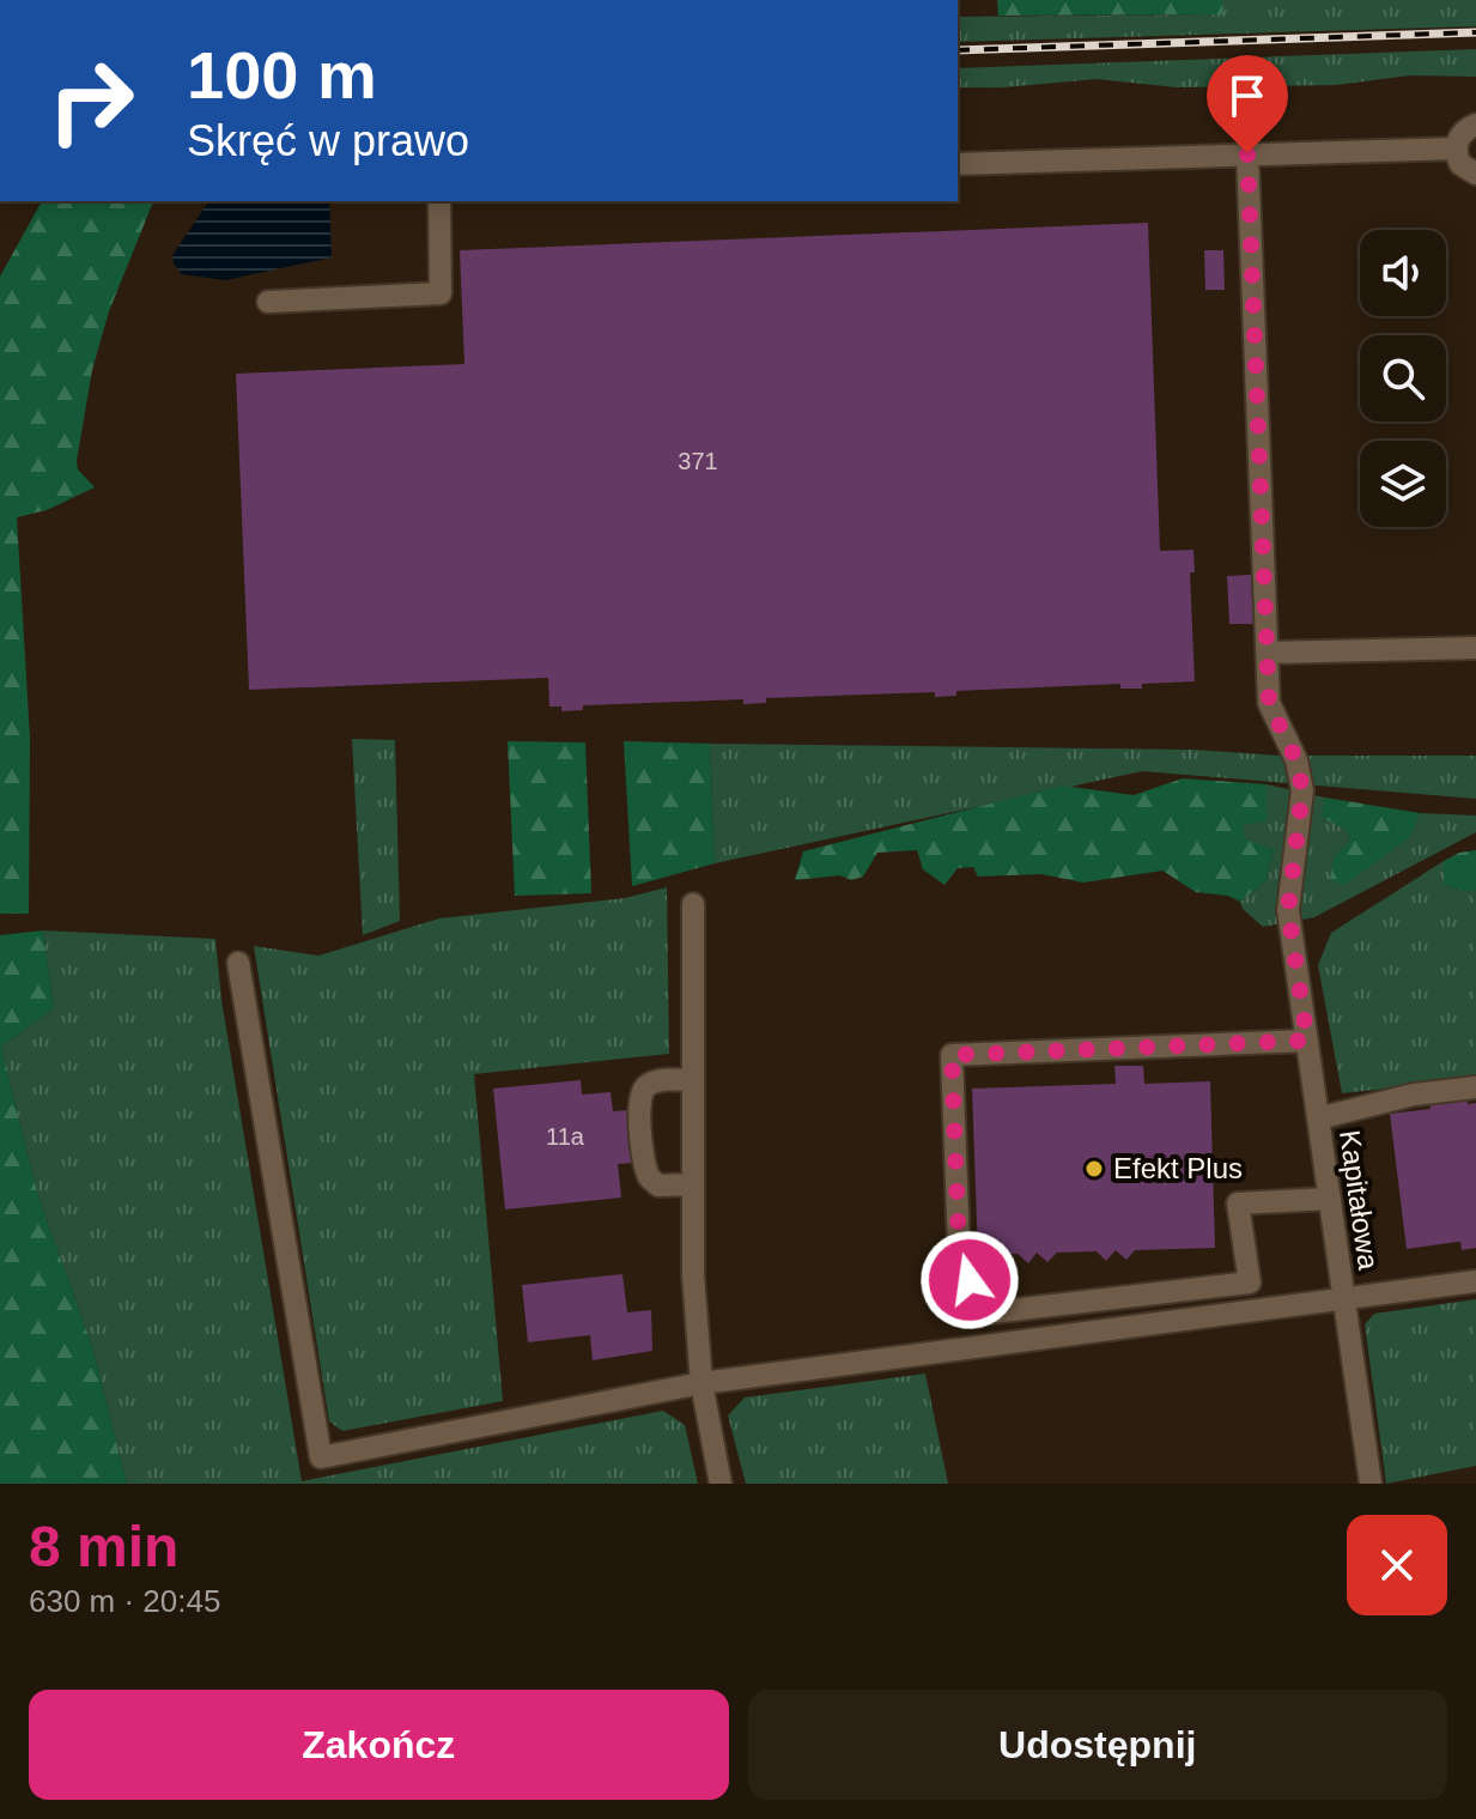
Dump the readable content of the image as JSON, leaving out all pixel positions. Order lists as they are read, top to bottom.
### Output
{
  "streets": {
    "street": ["Kapitałowa"]
  },
  "places": ["Efekt Plus"],
  "house_numbers": ["371", "11a"],
  "page": {
    "turn": ["100 m", "Skręć w prawo"],
    "heading": ["8 min", "630 m · 20:45"],
    "buttons": ["Zakończ", "Udostępnij"]
  }
}
